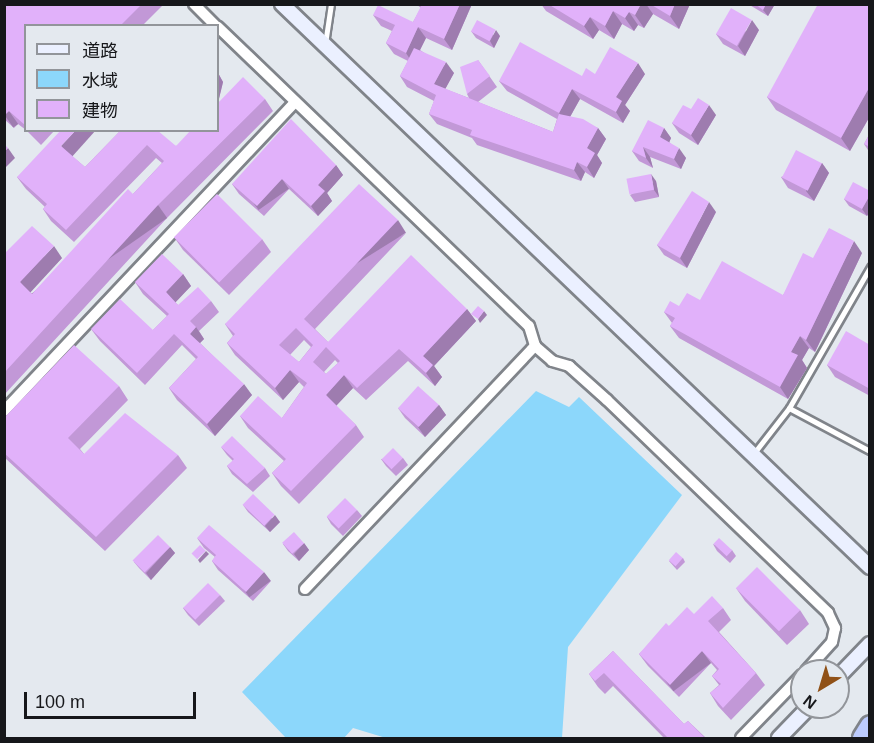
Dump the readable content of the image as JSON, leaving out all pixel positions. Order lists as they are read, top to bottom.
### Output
{
  "legend": ["道路", "水域", "建物"],
  "scale_bar": "100 m",
  "north": "bottom left"
}
